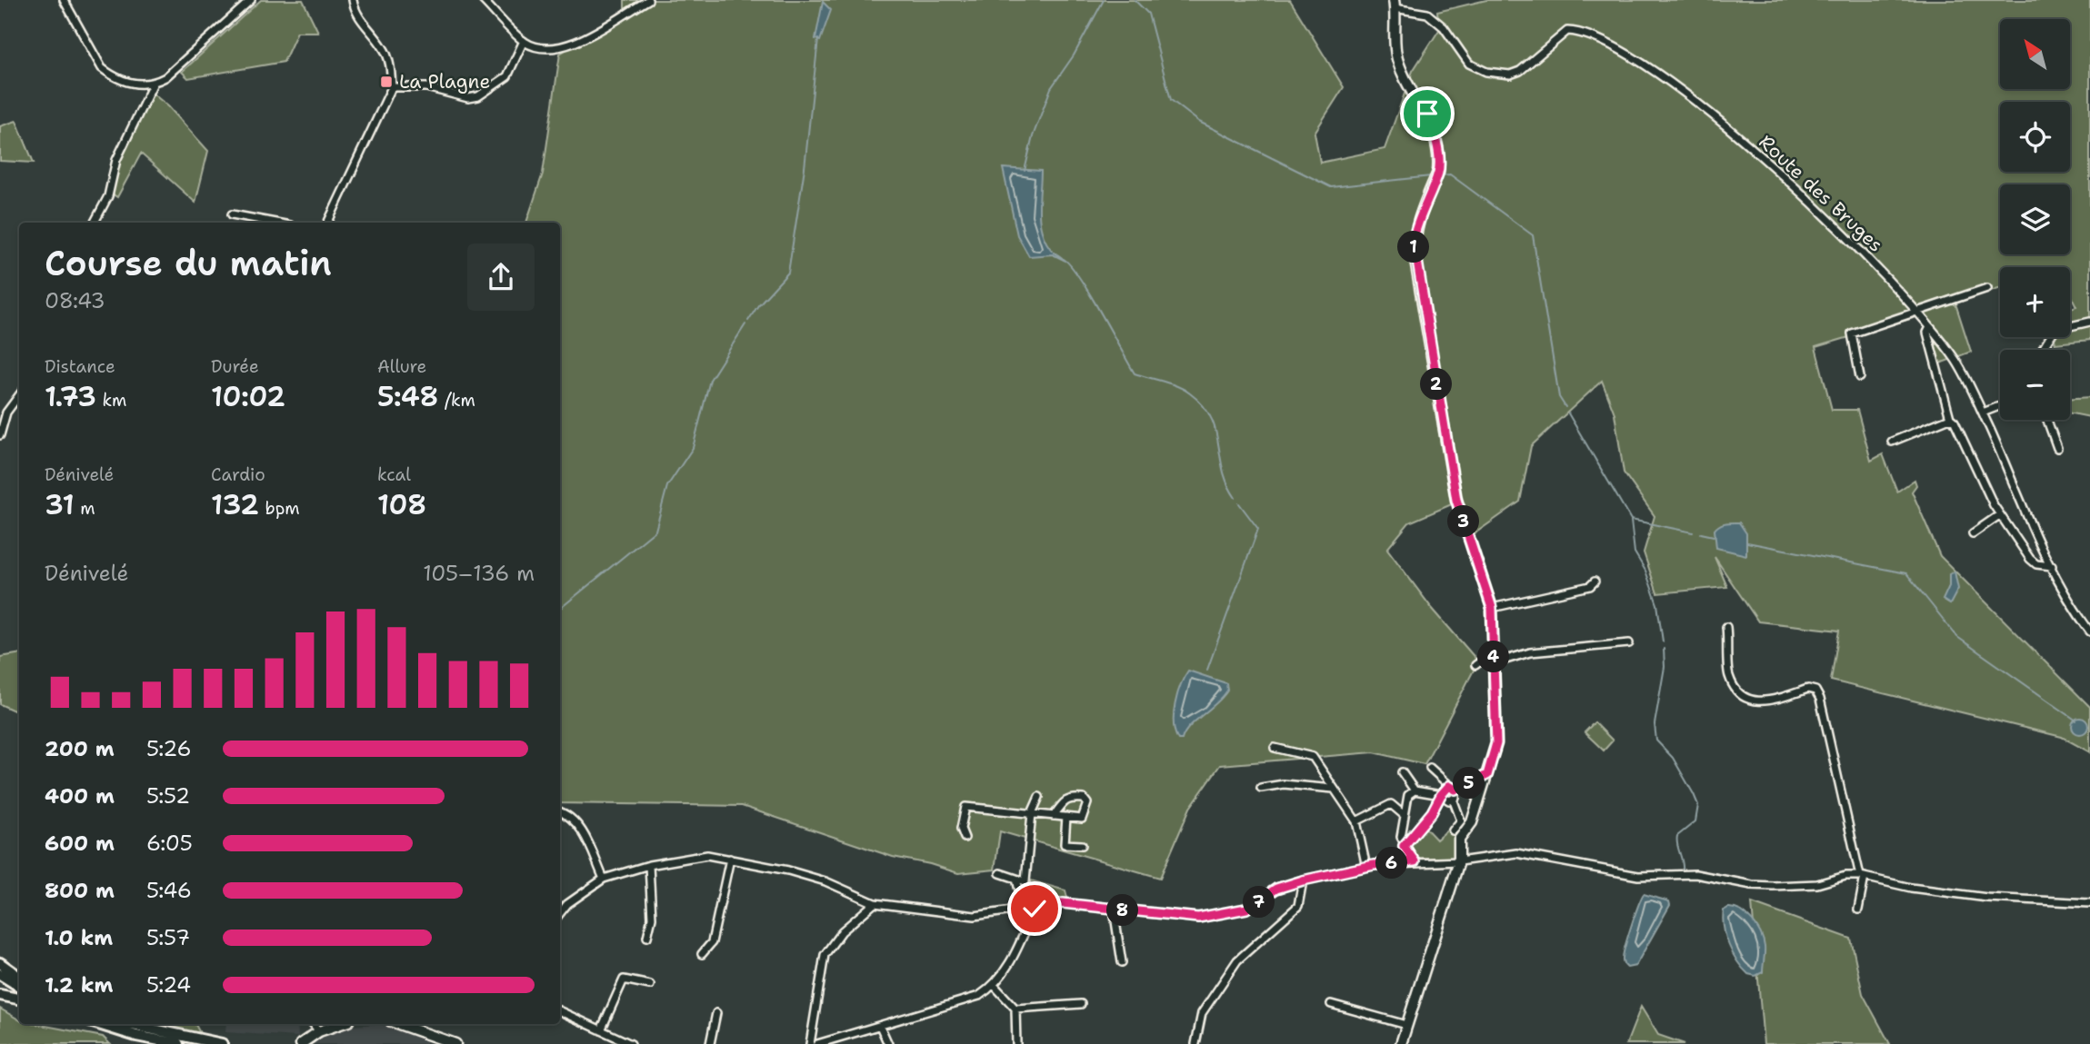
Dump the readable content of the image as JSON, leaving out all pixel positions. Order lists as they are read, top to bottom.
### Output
{
  "streets": {
    "street": ["Route des Bruges"]
  },
  "places": {
    "transit": ["La Plagne"]
  },
  "north": "top left",
  "page": {
    "map_buttons": ["+", "−"],
    "heading": ["Course du matin", "08:43"],
    "pins": [
      "1",
      "2",
      "3",
      "4",
      "5",
      "6",
      "7",
      "8"
    ],
    "stats": [
      ["Distance", "1.73 km"],
      ["Durée", "10:02"],
      ["Allure", "5:48 /km"],
      ["Dénivelé", "31 m"],
      ["Cardio", "132 bpm"],
      ["kcal", "108"]
    ],
    "chart": ["Dénivelé", "105–136 m"],
    "list": [
      {
        "name": "200 m",
        "note": "5:26"
      },
      {
        "name": "400 m",
        "note": "5:52"
      },
      {
        "name": "600 m",
        "note": "6:05"
      },
      {
        "name": "800 m",
        "note": "5:46"
      },
      {
        "name": "1.0 km",
        "note": "5:57"
      },
      {
        "name": "1.2 km",
        "note": "5:24"
      }
    ]
  }
}
